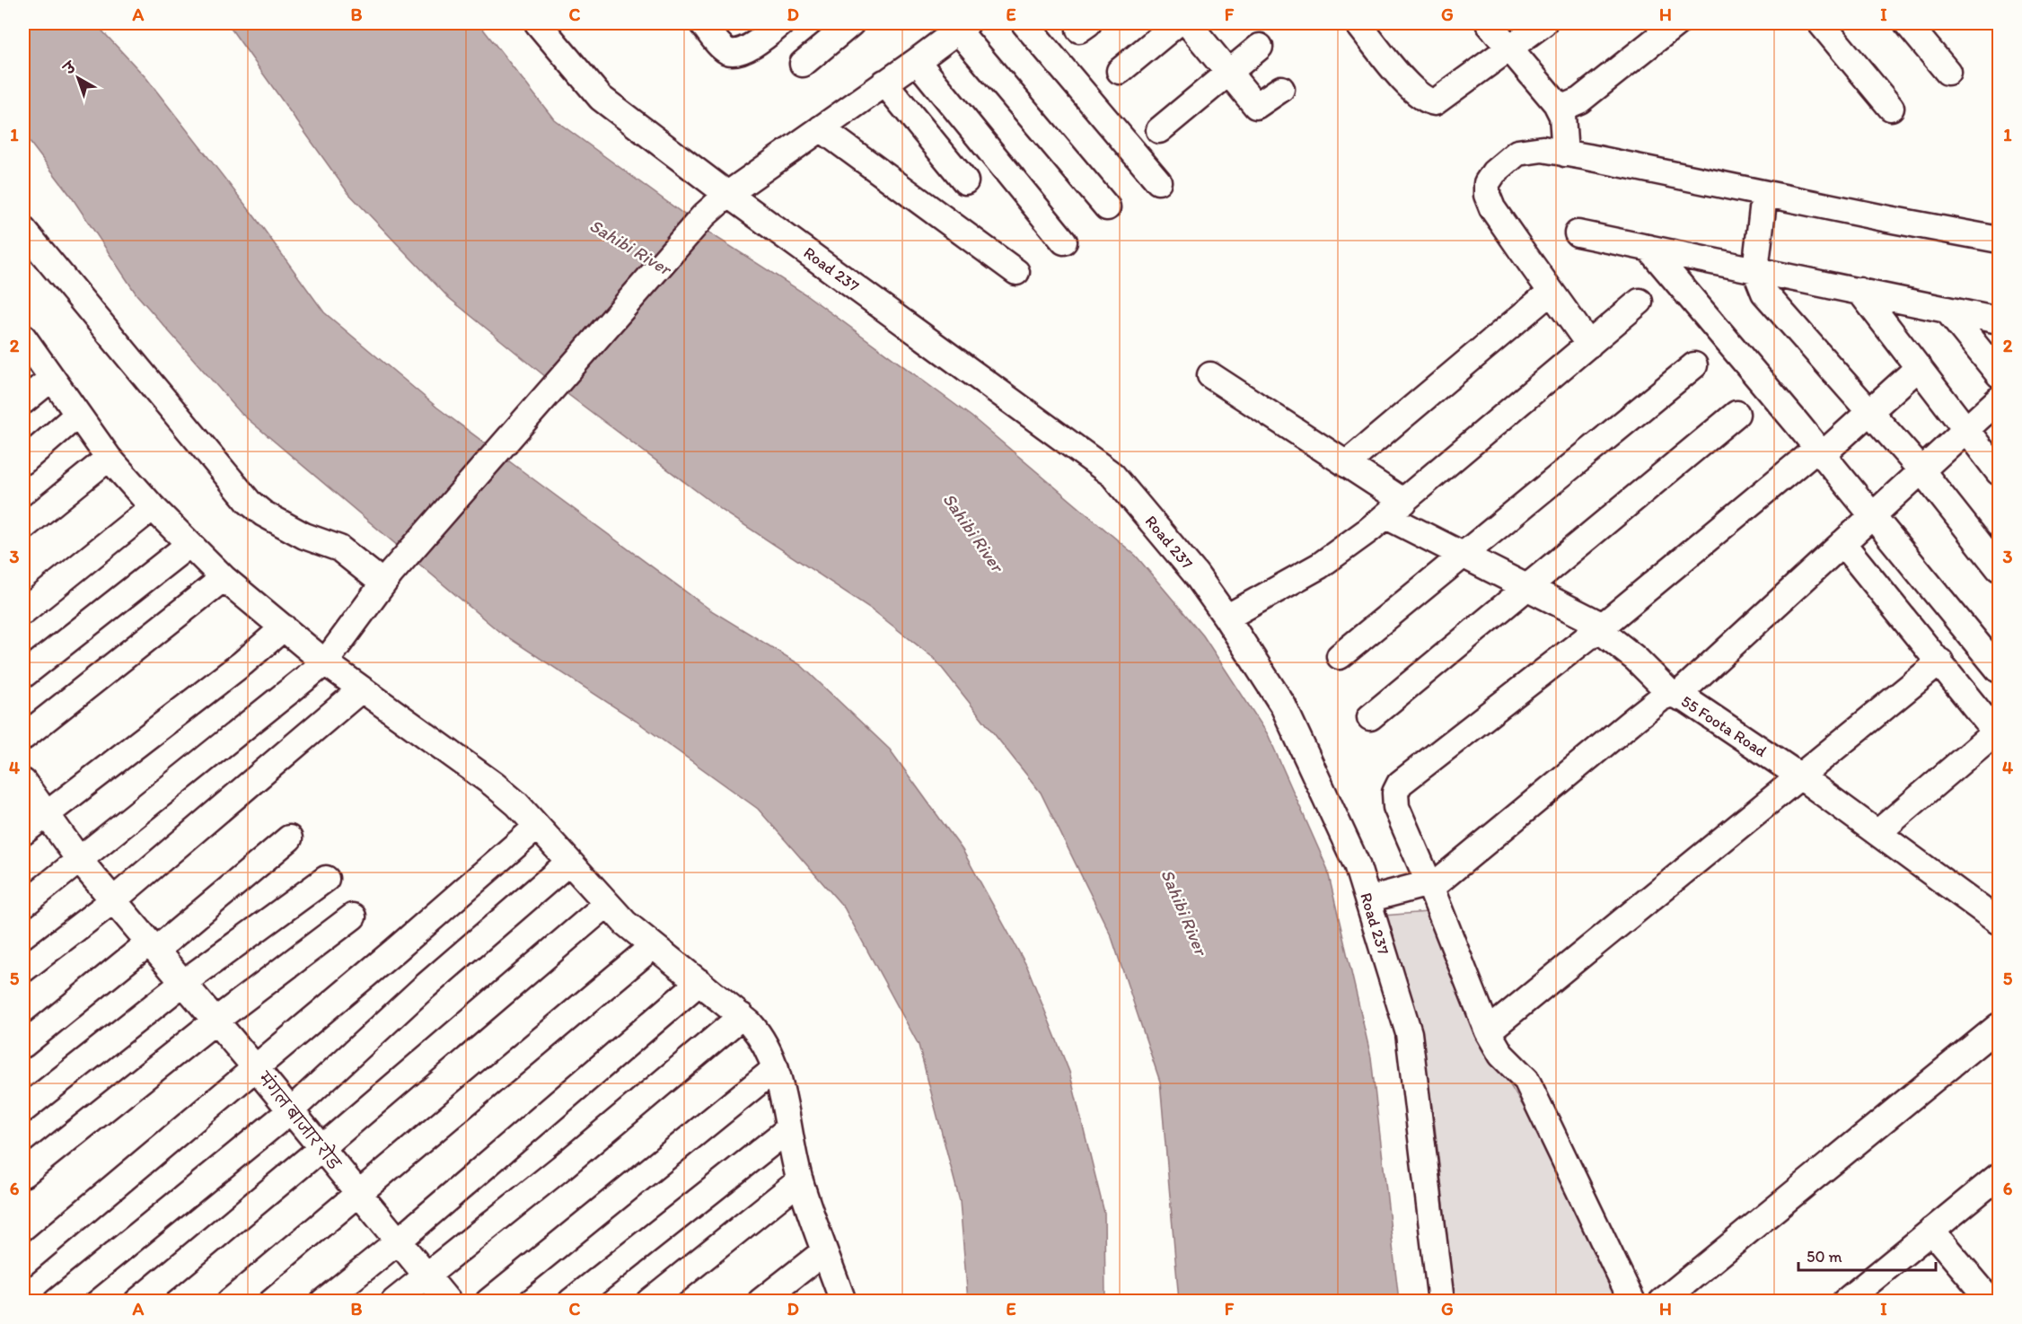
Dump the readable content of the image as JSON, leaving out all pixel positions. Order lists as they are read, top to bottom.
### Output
{
  "streets": {
    "street": ["Road 237", "55 Foota Road", "मंगल बाजार रोड"]
  },
  "crossings": [
    ["Road 237", "55 Foota Road"]
  ],
  "water": ["Sahibi River"],
  "scale_bar": "50 m",
  "north": "top left",
  "grid": {
    "columns": [
      "A",
      "B",
      "C",
      "D",
      "E",
      "F",
      "G",
      "H",
      "I"
    ],
    "rows": [
      "1",
      "2",
      "3",
      "4",
      "5",
      "6"
    ]
  }
}
